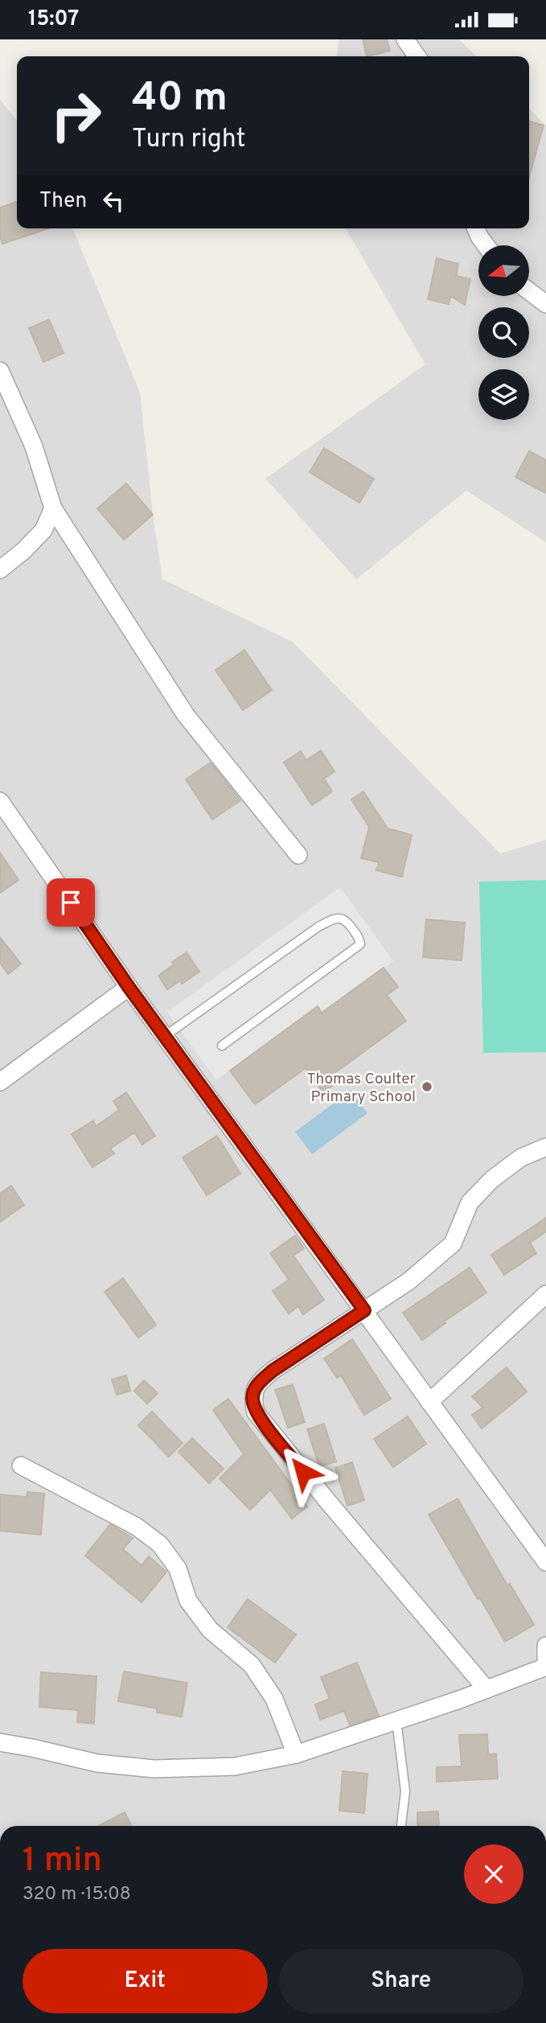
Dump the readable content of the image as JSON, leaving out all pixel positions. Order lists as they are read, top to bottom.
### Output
{
  "places": ["Thomas Coulter Primary School"],
  "north": "left",
  "page": {
    "status": "15:07",
    "turn": ["40 m", "Turn right"],
    "then": "Then",
    "heading": ["1 min", "320 m · 15:08"],
    "buttons": ["Exit", "Share"]
  }
}
